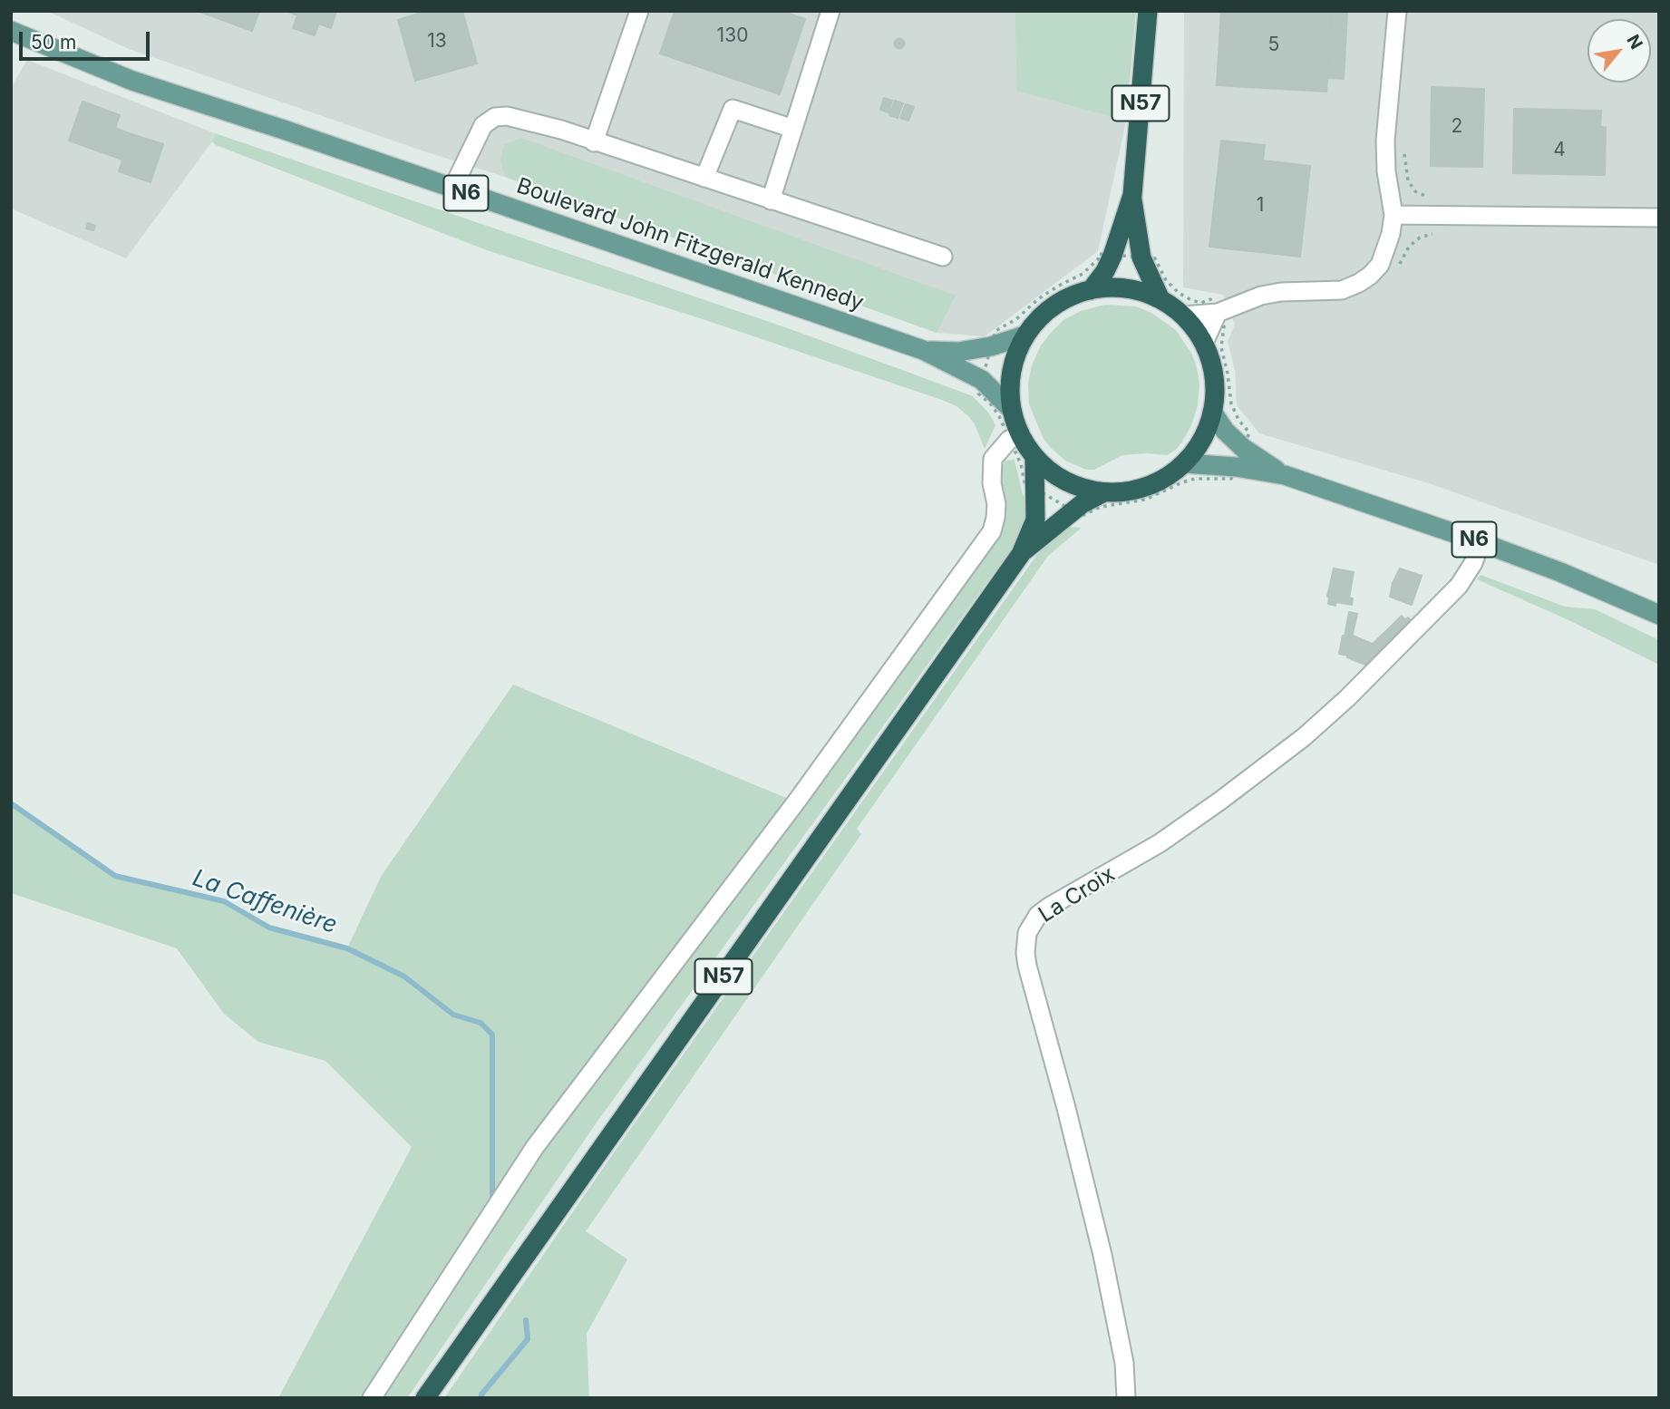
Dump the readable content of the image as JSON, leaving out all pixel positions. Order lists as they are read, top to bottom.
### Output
{
  "streets": {
    "highway": ["N57"],
    "main road": ["N6", "Boulevard John Fitzgerald Kennedy"],
    "street": ["La Croix"]
  },
  "crossings": [
    ["N57", "N6"],
    ["N57", "Boulevard John Fitzgerald Kennedy"],
    ["N6", "Boulevard John Fitzgerald Kennedy"],
    ["N6", "La Croix"]
  ],
  "water": ["La Caffenière"],
  "house_numbers": [
    "130",
    "13",
    "5",
    "2",
    "4",
    "1"
  ],
  "scale_bar": "50 m",
  "north": "top right"
}
